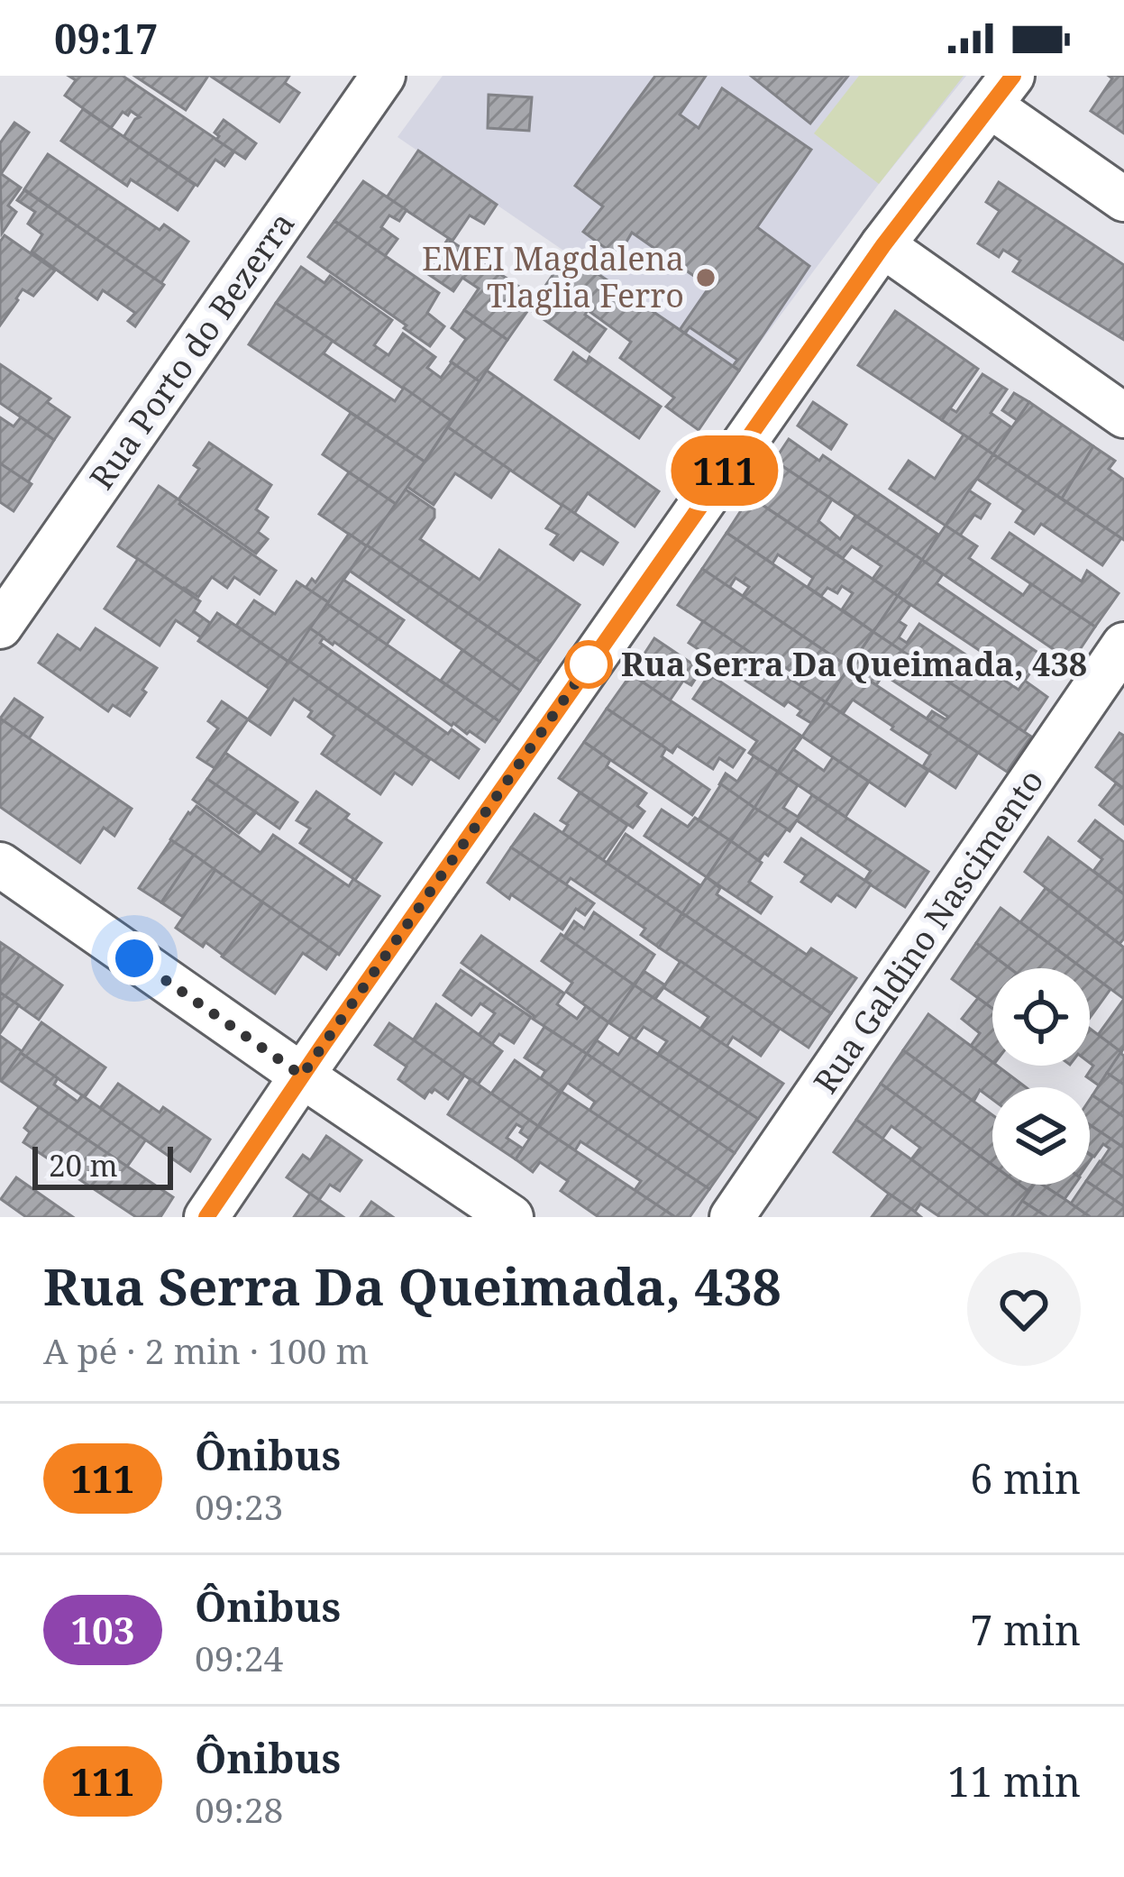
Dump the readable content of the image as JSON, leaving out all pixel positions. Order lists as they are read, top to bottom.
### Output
{
  "streets": {
    "street": ["Rua Porto do Bezerra", "Rua Galdino Nascimento"]
  },
  "places": ["EMEI Magdalena Tlaglia Ferro", "Rua Serra Da Queimada, 438"],
  "lines": ["bus line 111"],
  "scale_bar": "20 m",
  "page": {
    "status": "09:17",
    "on_map": "111",
    "scale": "20 m",
    "heading": ["Rua Serra Da Queimada, 438", "A pé · 2 min · 100 m"],
    "list": [
      {
        "mark": "111",
        "name": "Ônibus",
        "note": "09:23",
        "value": "6 min"
      },
      {
        "mark": "103",
        "name": "Ônibus",
        "note": "09:24",
        "value": "7 min"
      },
      {
        "mark": "111",
        "name": "Ônibus",
        "note": "09:28",
        "value": "11 min"
      }
    ]
  }
}
